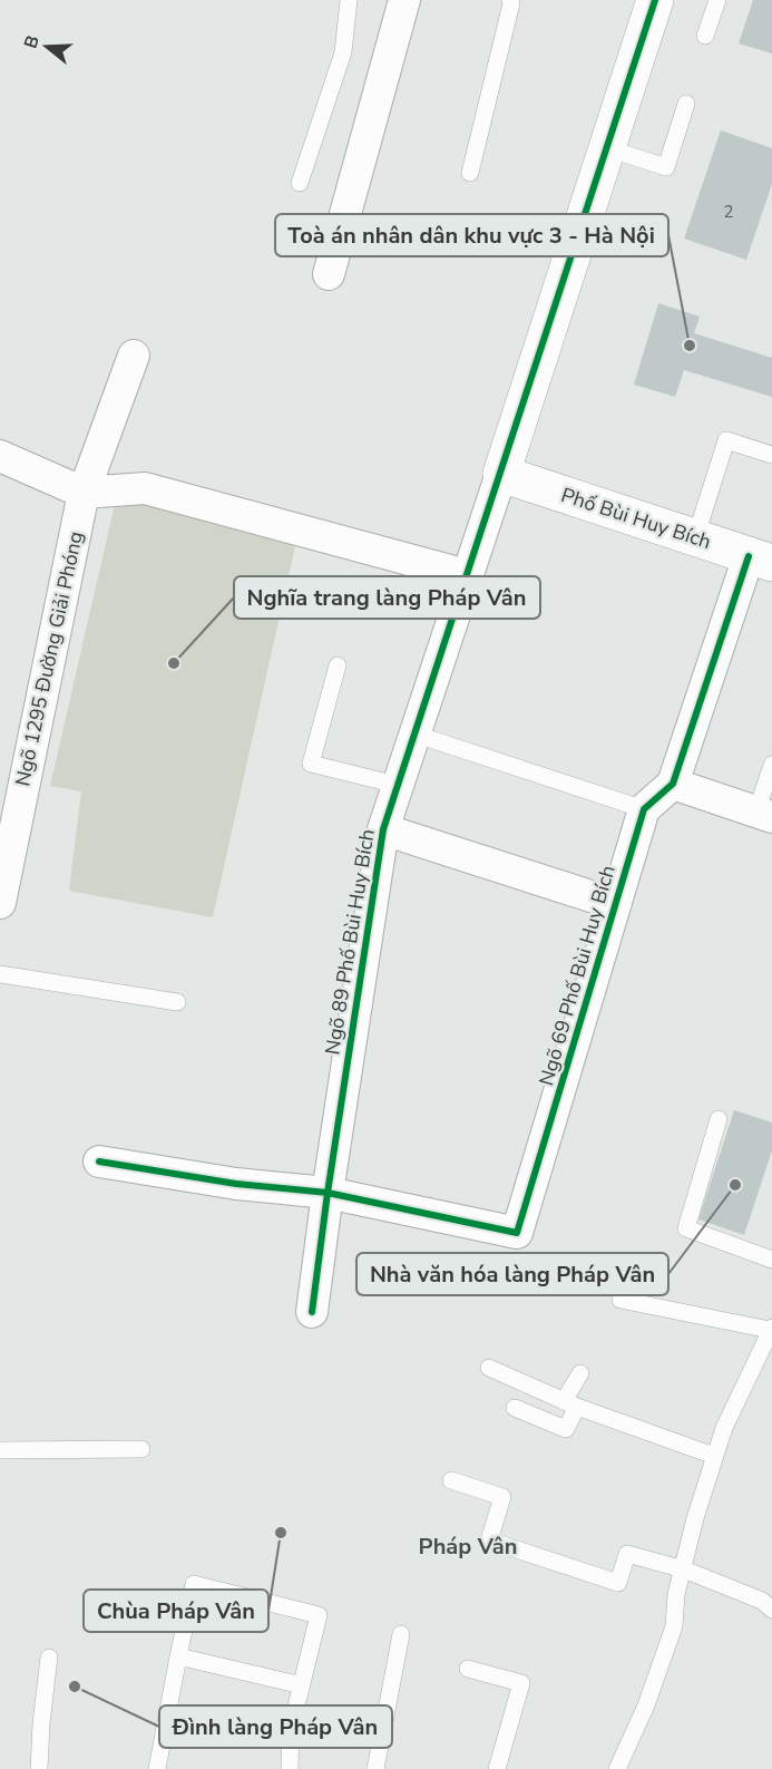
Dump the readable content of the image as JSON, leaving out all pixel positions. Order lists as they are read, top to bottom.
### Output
{
  "streets": {
    "street": [
      "Phố Bùi Huy Bích",
      "Ngõ 1295 Đường Giải Phóng",
      "Ngõ 89 Phố Bùi Huy Bích",
      "Ngõ 69 Phố Bùi Huy Bích"
    ]
  },
  "crossings": [
    ["Phố Bùi Huy Bích", "Ngõ 89 Phố Bùi Huy Bích"],
    ["Ngõ 89 Phố Bùi Huy Bích", "Ngõ 69 Phố Bùi Huy Bích"]
  ],
  "districts": ["Pháp Vân"],
  "places": [
    "Toà án nhân dân khu vực 3 - Hà Nội",
    "Nghĩa trang làng Pháp Vân",
    "Nhà văn hóa làng Pháp Vân",
    "Chùa Pháp Vân",
    "Đình làng Pháp Vân"
  ],
  "house_numbers": ["2"],
  "north": "left"
}
